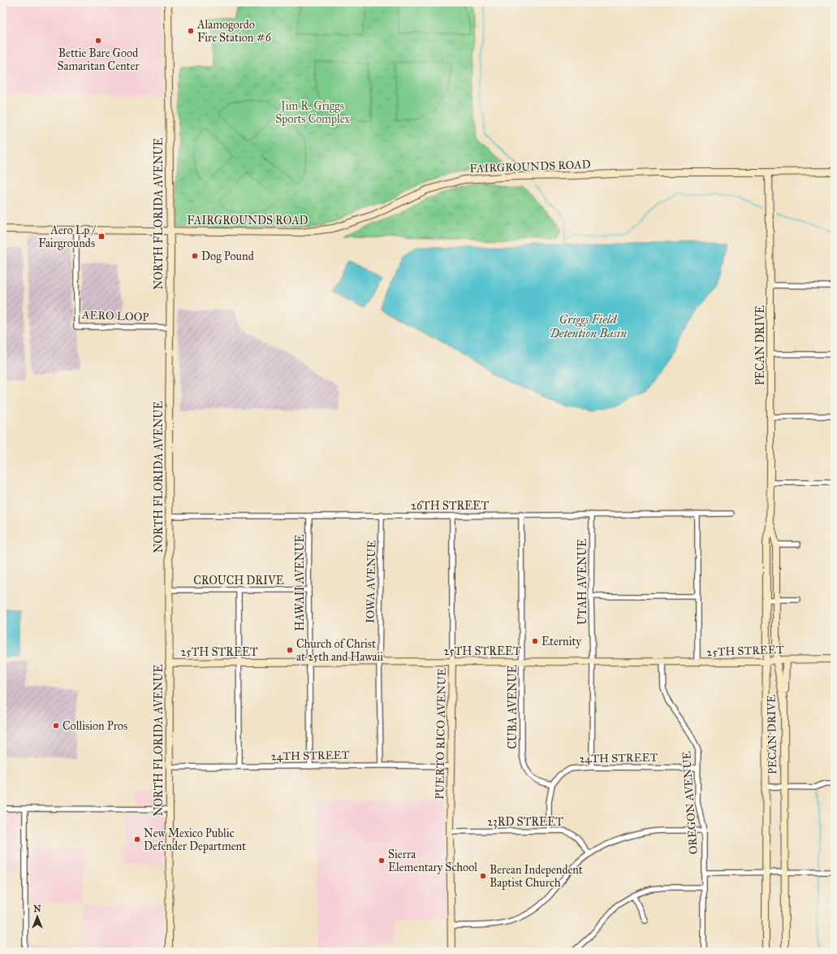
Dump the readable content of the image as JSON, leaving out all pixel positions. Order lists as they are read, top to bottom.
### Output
{
  "streets": {
    "main road": [
      "FAIRGROUNDS ROAD",
      "NORTH FLORIDA AVENUE",
      "PECAN DRIVE",
      "25TH STREET",
      "PUERTO RICO AVENUE"
    ],
    "street": [
      "AERO LOOP",
      "26TH STREET",
      "CROUCH DRIVE",
      "IOWA AVENUE",
      "UTAH AVENUE",
      "HAWAII AVENUE",
      "CUBA AVENUE",
      "24TH STREET",
      "OREGON AVENUE",
      "23RD STREET"
    ]
  },
  "crossings": [
    ["FAIRGROUNDS ROAD", "NORTH FLORIDA AVENUE"],
    ["FAIRGROUNDS ROAD", "AERO LOOP"],
    ["FAIRGROUNDS ROAD", "PECAN DRIVE"],
    ["NORTH FLORIDA AVENUE", "AERO LOOP"],
    ["NORTH FLORIDA AVENUE", "26TH STREET"],
    ["NORTH FLORIDA AVENUE", "CROUCH DRIVE"],
    ["NORTH FLORIDA AVENUE", "25TH STREET"],
    ["NORTH FLORIDA AVENUE", "24TH STREET"],
    ["PECAN DRIVE", "25TH STREET"],
    ["26TH STREET", "IOWA AVENUE"],
    ["26TH STREET", "UTAH AVENUE"],
    ["26TH STREET", "HAWAII AVENUE"],
    ["26TH STREET", "CUBA AVENUE"],
    ["26TH STREET", "PUERTO RICO AVENUE"],
    ["CROUCH DRIVE", "HAWAII AVENUE"],
    ["IOWA AVENUE", "25TH STREET"],
    ["IOWA AVENUE", "24TH STREET"],
    ["UTAH AVENUE", "25TH STREET"],
    ["UTAH AVENUE", "24TH STREET"],
    ["HAWAII AVENUE", "25TH STREET"],
    ["HAWAII AVENUE", "24TH STREET"],
    ["25TH STREET", "CUBA AVENUE"],
    ["25TH STREET", "PUERTO RICO AVENUE"],
    ["25TH STREET", "OREGON AVENUE"],
    ["CUBA AVENUE", "24TH STREET"],
    ["PUERTO RICO AVENUE", "24TH STREET"],
    ["PUERTO RICO AVENUE", "23RD STREET"],
    ["24TH STREET", "OREGON AVENUE"]
  ],
  "water": ["Griggs Field Detention Basin"],
  "parks": ["Jim R. Griggs Sports Complex"],
  "places": {
    "other": [
      "Alamogordo Fire Station #6",
      "Bettie Bare Good Samaritan Center",
      "Dog Pound",
      "Eternity",
      "Church of Christ at 25th and Hawaii",
      "Collision Pros",
      "New Mexico Public Defender Department",
      "Sierra Elementary School",
      "Berean Independent Baptist Church"
    ],
    "transit": ["Aero Lp / Fairgrounds"]
  },
  "north": "top"
}
